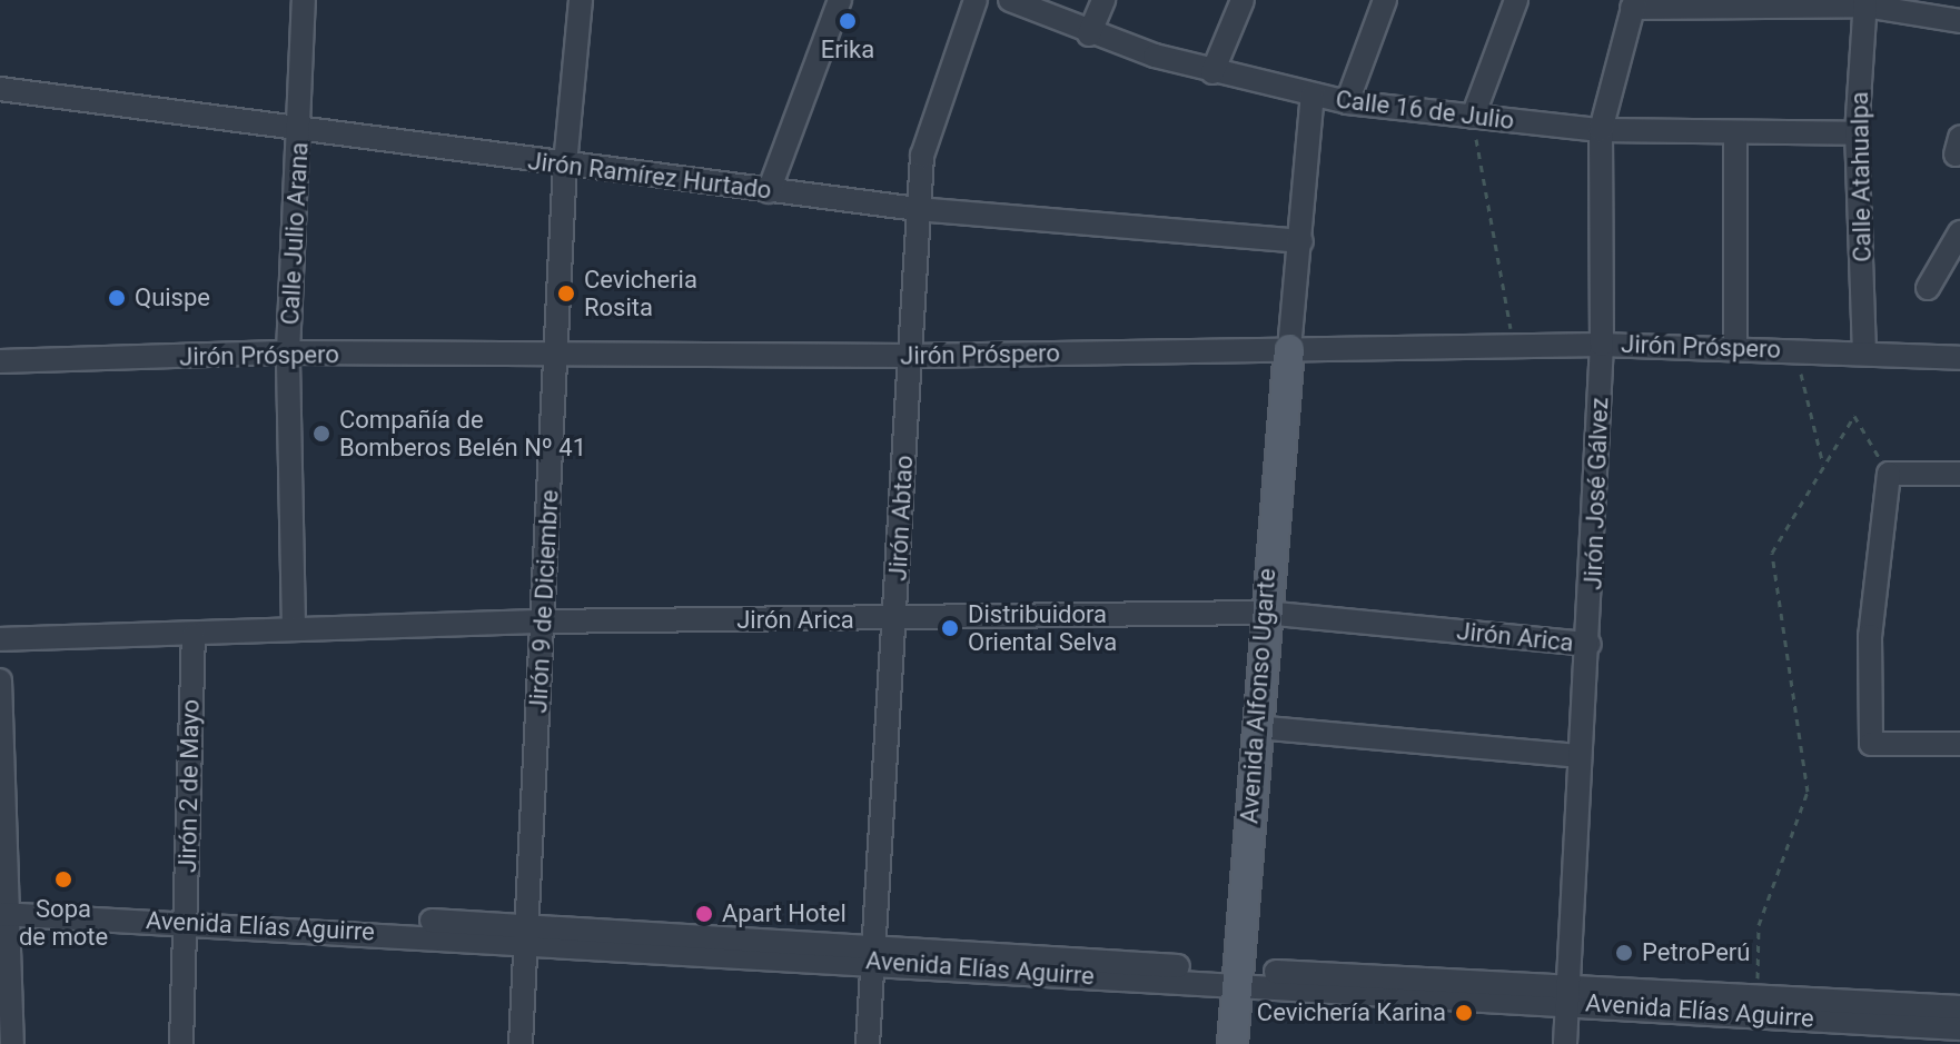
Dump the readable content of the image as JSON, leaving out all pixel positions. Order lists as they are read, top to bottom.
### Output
{
  "streets": {
    "main road": ["Avenida Alfonso Ugarte"],
    "street": [
      "Calle 16 de Julio",
      "Jirón Ramírez Hurtado",
      "Calle Atahualpa",
      "Calle Julio Arana",
      "Jirón Próspero",
      "Jirón José Gálvez",
      "Jirón Abtao",
      "Jirón 9 de Diciembre",
      "Jirón Arica",
      "Jirón 2 de Mayo",
      "Avenida Elías Aguirre"
    ]
  },
  "crossings": [
    ["Calle 16 de Julio", "Calle Atahualpa"],
    ["Calle 16 de Julio", "Jirón José Gálvez"],
    ["Jirón Ramírez Hurtado", "Calle Julio Arana"],
    ["Jirón Ramírez Hurtado", "Jirón Abtao"],
    ["Jirón Ramírez Hurtado", "Jirón 9 de Diciembre"],
    ["Calle Atahualpa", "Jirón Próspero"],
    ["Calle Julio Arana", "Jirón Próspero"],
    ["Calle Julio Arana", "Jirón Arica"],
    ["Jirón Próspero", "Jirón José Gálvez"],
    ["Jirón Próspero", "Jirón Abtao"],
    ["Jirón Próspero", "Jirón 9 de Diciembre"],
    ["Jirón Próspero", "Avenida Alfonso Ugarte"],
    ["Jirón José Gálvez", "Jirón Arica"],
    ["Jirón José Gálvez", "Avenida Elías Aguirre"],
    ["Jirón Abtao", "Jirón Arica"],
    ["Jirón Abtao", "Avenida Elías Aguirre"],
    ["Jirón 9 de Diciembre", "Jirón Arica"],
    ["Jirón 9 de Diciembre", "Avenida Elías Aguirre"],
    ["Jirón Arica", "Avenida Alfonso Ugarte"],
    ["Jirón Arica", "Jirón 2 de Mayo"],
    ["Avenida Alfonso Ugarte", "Avenida Elías Aguirre"],
    ["Jirón 2 de Mayo", "Avenida Elías Aguirre"]
  ],
  "places": [
    "Erika",
    "Cevicheria Rosita",
    "Quispe",
    "Compañía de Bomberos Belén Nº 41",
    "Distribuidora Oriental Selva",
    "Sopa de mote",
    "Apart Hotel",
    "PetroPerú",
    "Cevichería Karina"
  ]
}
